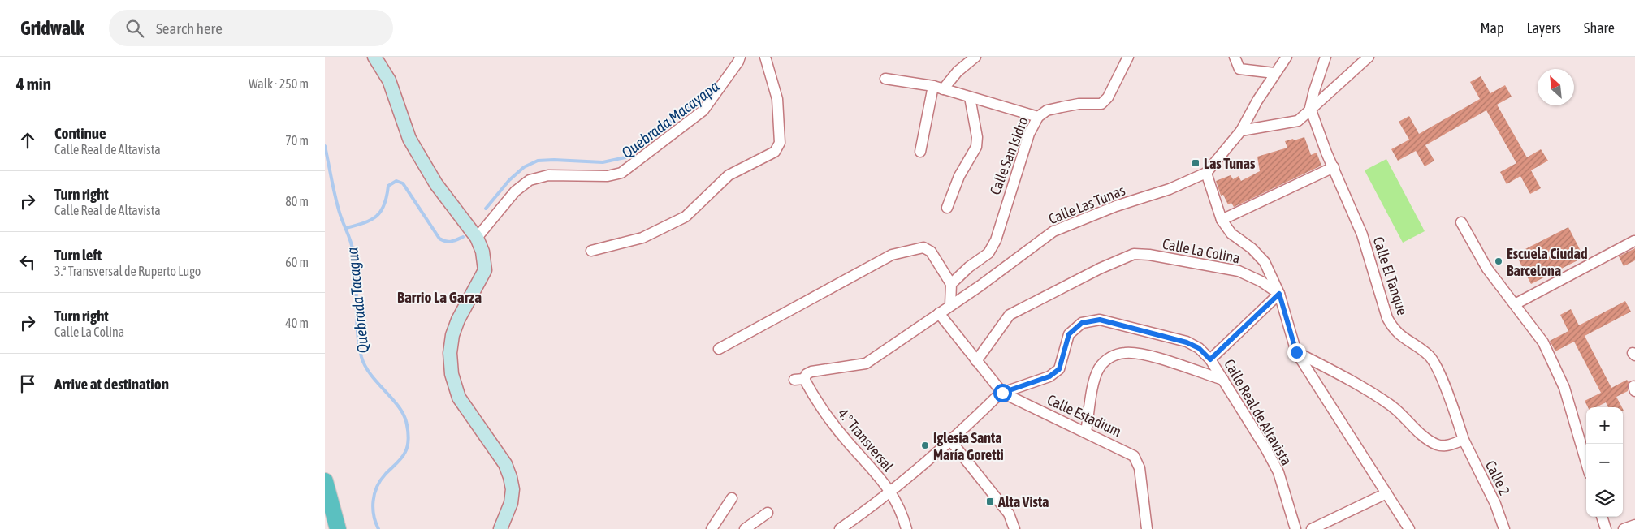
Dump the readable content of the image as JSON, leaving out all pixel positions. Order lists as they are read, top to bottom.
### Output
{
  "streets": {
    "street": [
      "Calle San Isidro",
      "Calle Las Tunas",
      "Calle La Colina",
      "Calle El Tanque",
      "Calle Real de Altavista",
      "Calle Estadium",
      "4.° Transversal",
      "Calle 2"
    ]
  },
  "crossings": [
    ["Calle Las Tunas", "Calle Estadium"],
    ["Calle Las Tunas", "4.° Transversal"],
    ["Calle La Colina", "Calle Estadium"],
    ["Calle El Tanque", "Calle 2"],
    ["Calle Real de Altavista", "Calle Estadium"],
    ["Calle Real de Altavista", "4.° Transversal"]
  ],
  "districts": ["Barrio La Garza"],
  "water": ["Quebrada Macayapa", "Quebrada Tacagua"],
  "places": {
    "transit": ["Las Tunas", "Alta Vista"],
    "other": ["Escuela Ciudad Barcelona", "Iglesia Santa María Goretti"]
  },
  "north": "top left",
  "page": {
    "header": "Gridwalk",
    "search": "Search here",
    "nav": ["Map", "Layers", "Share"],
    "heading": ["4 min", "Walk · 250 m"],
    "list": [
      ["Continue", "Calle Real de Altavista", "70 m"],
      ["Turn right", "Calle Real de Altavista", "80 m"],
      ["Turn left", "3.ª Transversal de Ruperto Lugo", "60 m"],
      ["Turn right", "Calle La Colina", "40 m"],
      "Arrive at destination"
    ],
    "map_buttons": ["+", "−"]
  }
}
